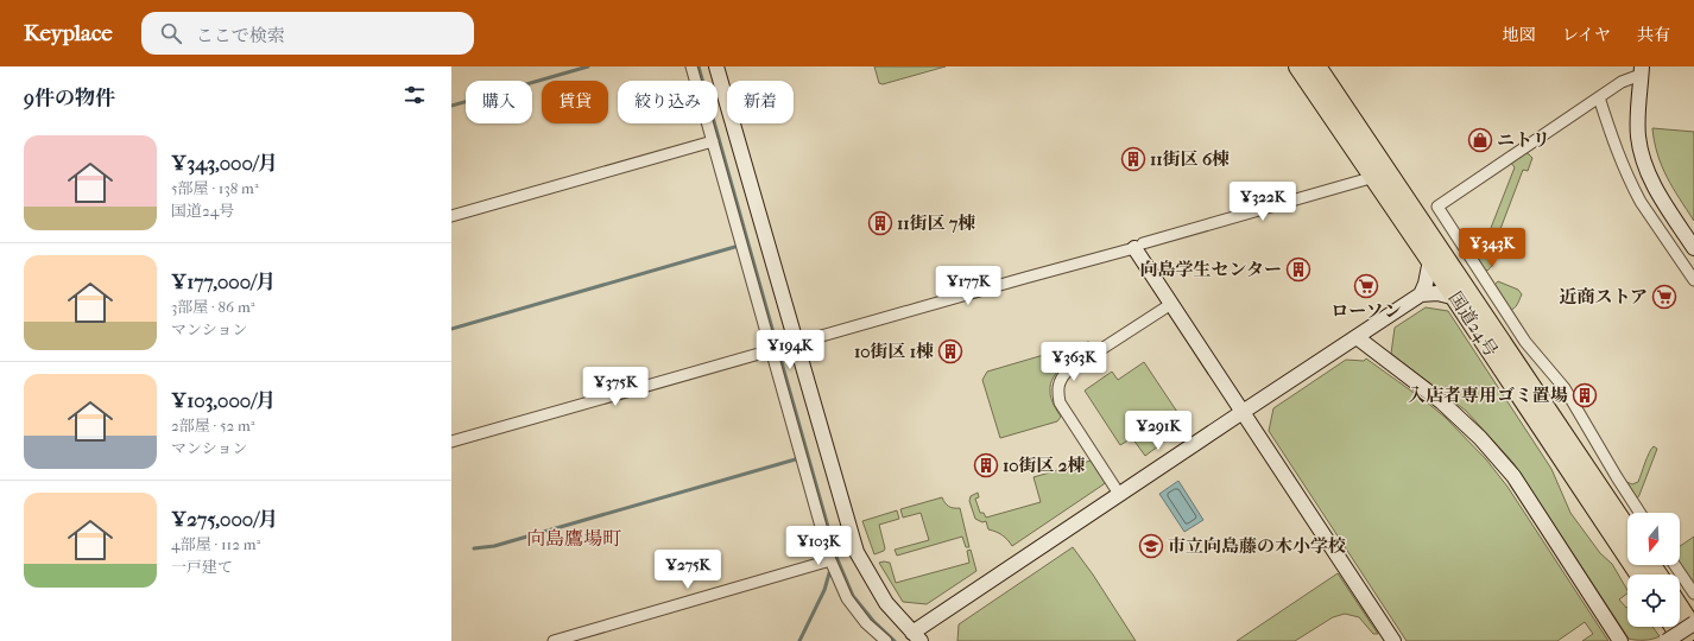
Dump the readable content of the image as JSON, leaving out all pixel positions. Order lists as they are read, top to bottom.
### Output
{
  "streets": {
    "highway": ["国道24号"]
  },
  "districts": ["向島鷹場町"],
  "places": {
    "shop": ["ニトリ"],
    "building": [
      "11街区 6棟",
      "11街区 7棟",
      "向島学生センター",
      "10街区 1棟",
      "入店者専用ゴミ置場",
      "10街区 2棟"
    ],
    "supermarket": ["ローソン", "近商ストア"],
    "school or university": ["市立向島藤の木小学校"]
  },
  "north": "bottom",
  "page": {
    "header": "Keyplace",
    "search": "ここで検索",
    "nav": ["地図", "レイヤ", "共有"],
    "heading": "9件の物件",
    "chip": [
      "購入",
      "賃貸",
      "絞り込み",
      "新着"
    ],
    "list": [
      {
        "name": "¥343,000/月",
        "note": "5部屋 · 138 m² · 国道24号"
      },
      {
        "name": "¥177,000/月",
        "note": "3部屋 · 86 m² · マンション"
      },
      {
        "name": "¥103,000/月",
        "note": "2部屋 · 52 m² · マンション"
      },
      {
        "name": "¥275,000/月",
        "note": "4部屋 · 112 m² · 一戸建て"
      }
    ],
    "price": [
      "¥322K",
      "¥343K",
      "¥177K",
      "¥194K",
      "¥363K",
      "¥375K",
      "¥291K",
      "¥103K",
      "¥275K"
    ]
  }
}
